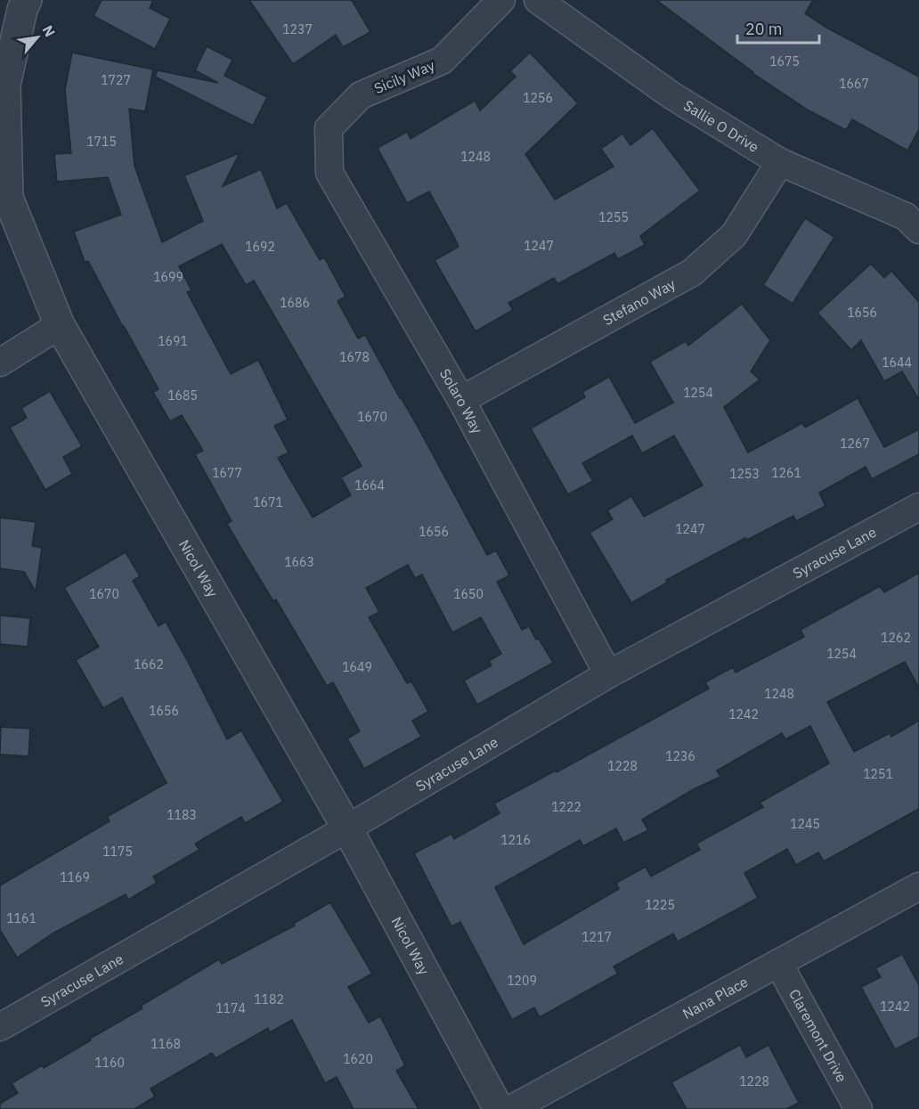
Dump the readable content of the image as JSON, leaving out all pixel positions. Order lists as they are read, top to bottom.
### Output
{
  "streets": {
    "street": [
      "Sicily Way",
      "Sallie O Drive",
      "Stefano Way",
      "Solaro Way",
      "Syracuse Lane",
      "Nicol Way",
      "Nana Place",
      "Claremont Drive"
    ]
  },
  "crossings": [
    ["Sicily Way", "Solaro Way"],
    ["Sallie O Drive", "Stefano Way"],
    ["Stefano Way", "Solaro Way"],
    ["Solaro Way", "Syracuse Lane"],
    ["Syracuse Lane", "Nicol Way"],
    ["Nana Place", "Claremont Drive"]
  ],
  "house_numbers": [
    "1237",
    "1675",
    "1727",
    "1667",
    "1256",
    "1715",
    "1248",
    "1255",
    "1247",
    "1692",
    "1699",
    "1686",
    "1656",
    "1691",
    "1678",
    "1644",
    "1254",
    "1685",
    "1670",
    "1267",
    "1677",
    "1261",
    "1253",
    "1664",
    "1671",
    "1247",
    "1656",
    "1663",
    "1670",
    "1650",
    "1262",
    "1254",
    "1662",
    "1649",
    "1248",
    "1656",
    "1242",
    "1236",
    "1228",
    "1251",
    "1222",
    "1183",
    "1245",
    "1216",
    "1175",
    "1169",
    "1225",
    "1161",
    "1217",
    "1209",
    "1182",
    "1242",
    "1174",
    "1168",
    "1620",
    "1160",
    "1228"
  ],
  "scale_bar": "20 m",
  "north": "top right"
}
